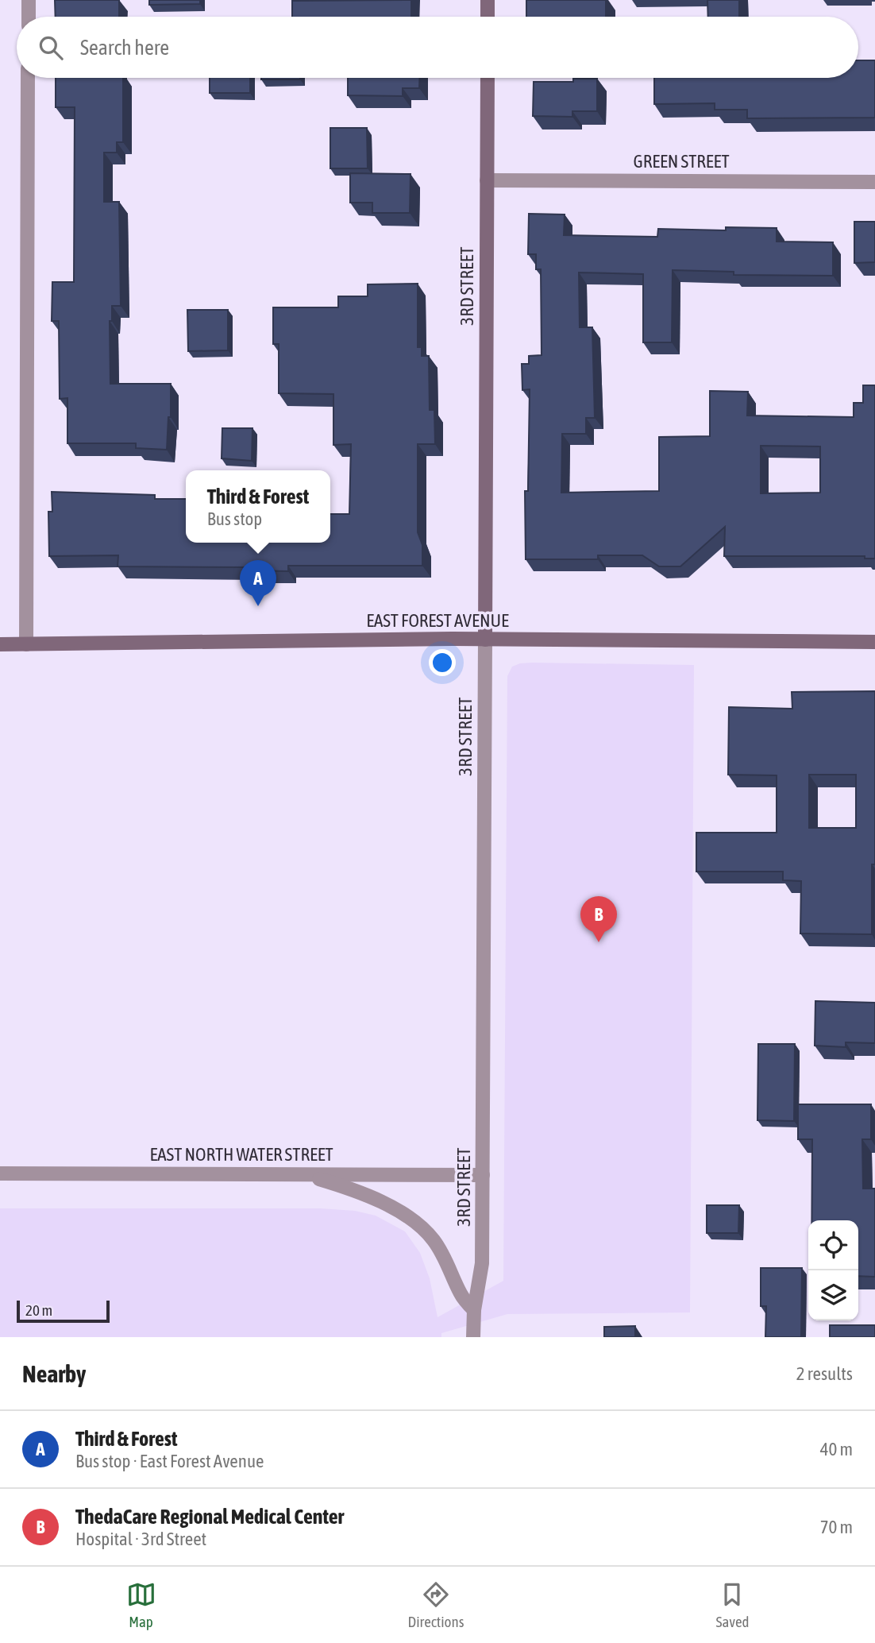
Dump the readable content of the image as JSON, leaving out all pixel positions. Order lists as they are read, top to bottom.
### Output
{
  "streets": {
    "street": [
      "GREEN STREET",
      "3RD STREET",
      "EAST FOREST AVENUE",
      "EAST NORTH WATER STREET"
    ]
  },
  "crossings": [
    ["GREEN STREET", "3RD STREET"],
    ["3RD STREET", "EAST FOREST AVENUE"],
    ["3RD STREET", "EAST NORTH WATER STREET"]
  ],
  "scale_bar": "20 m",
  "page": {
    "search": "Search here",
    "popup": ["Third & Forest", "Bus stop"],
    "pins": ["A", "B"],
    "scale": "20 m",
    "heading": ["Nearby", "2 results"],
    "list": [
      {
        "mark": "A",
        "name": "Third & Forest",
        "note": "Bus stop · East Forest Avenue",
        "value": "40 m"
      },
      {
        "mark": "B",
        "name": "ThedaCare Regional Medical Center",
        "note": "Hospital · 3rd Street",
        "value": "70 m"
      }
    ],
    "nav": ["Map", "Directions", "Saved"]
  }
}
